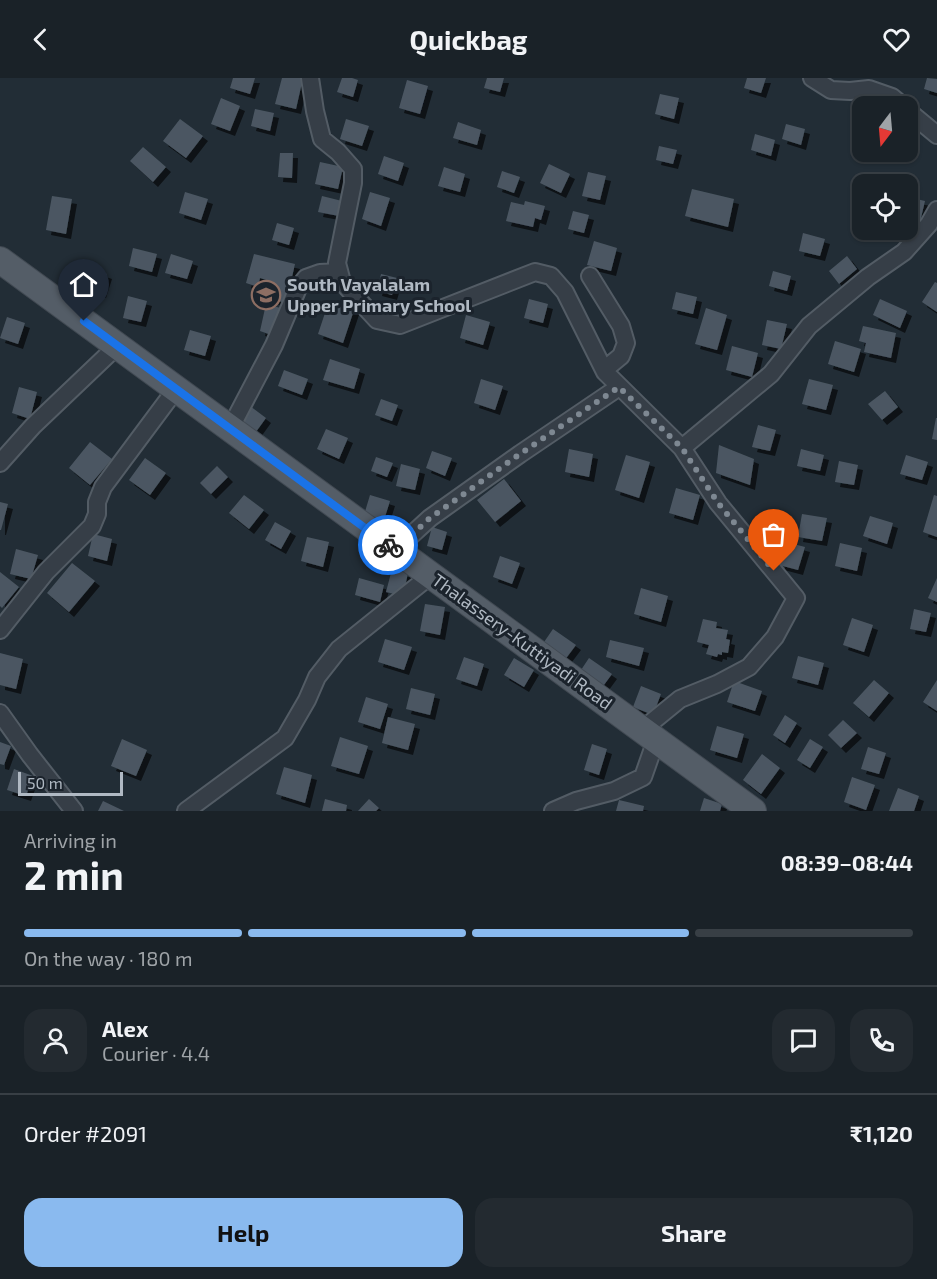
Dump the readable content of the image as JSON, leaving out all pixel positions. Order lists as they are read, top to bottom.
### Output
{
  "streets": {
    "main road": ["Thalassery-Kuttiyadi Road"]
  },
  "places": {
    "school or university": ["South Vayalalam Upper Primary School"]
  },
  "scale_bar": "50 m",
  "north": "bottom",
  "page": {
    "header": "Quickbag",
    "scale": "50 m",
    "heading": ["2 min", "Arriving in", "08:39–08:44"],
    "panel": [
      "Alex",
      "Courier · 4.4",
      "Order #2091",
      "₹1,120"
    ],
    "bar": "On the way · 180 m",
    "buttons": ["Help", "Share"]
  }
}
